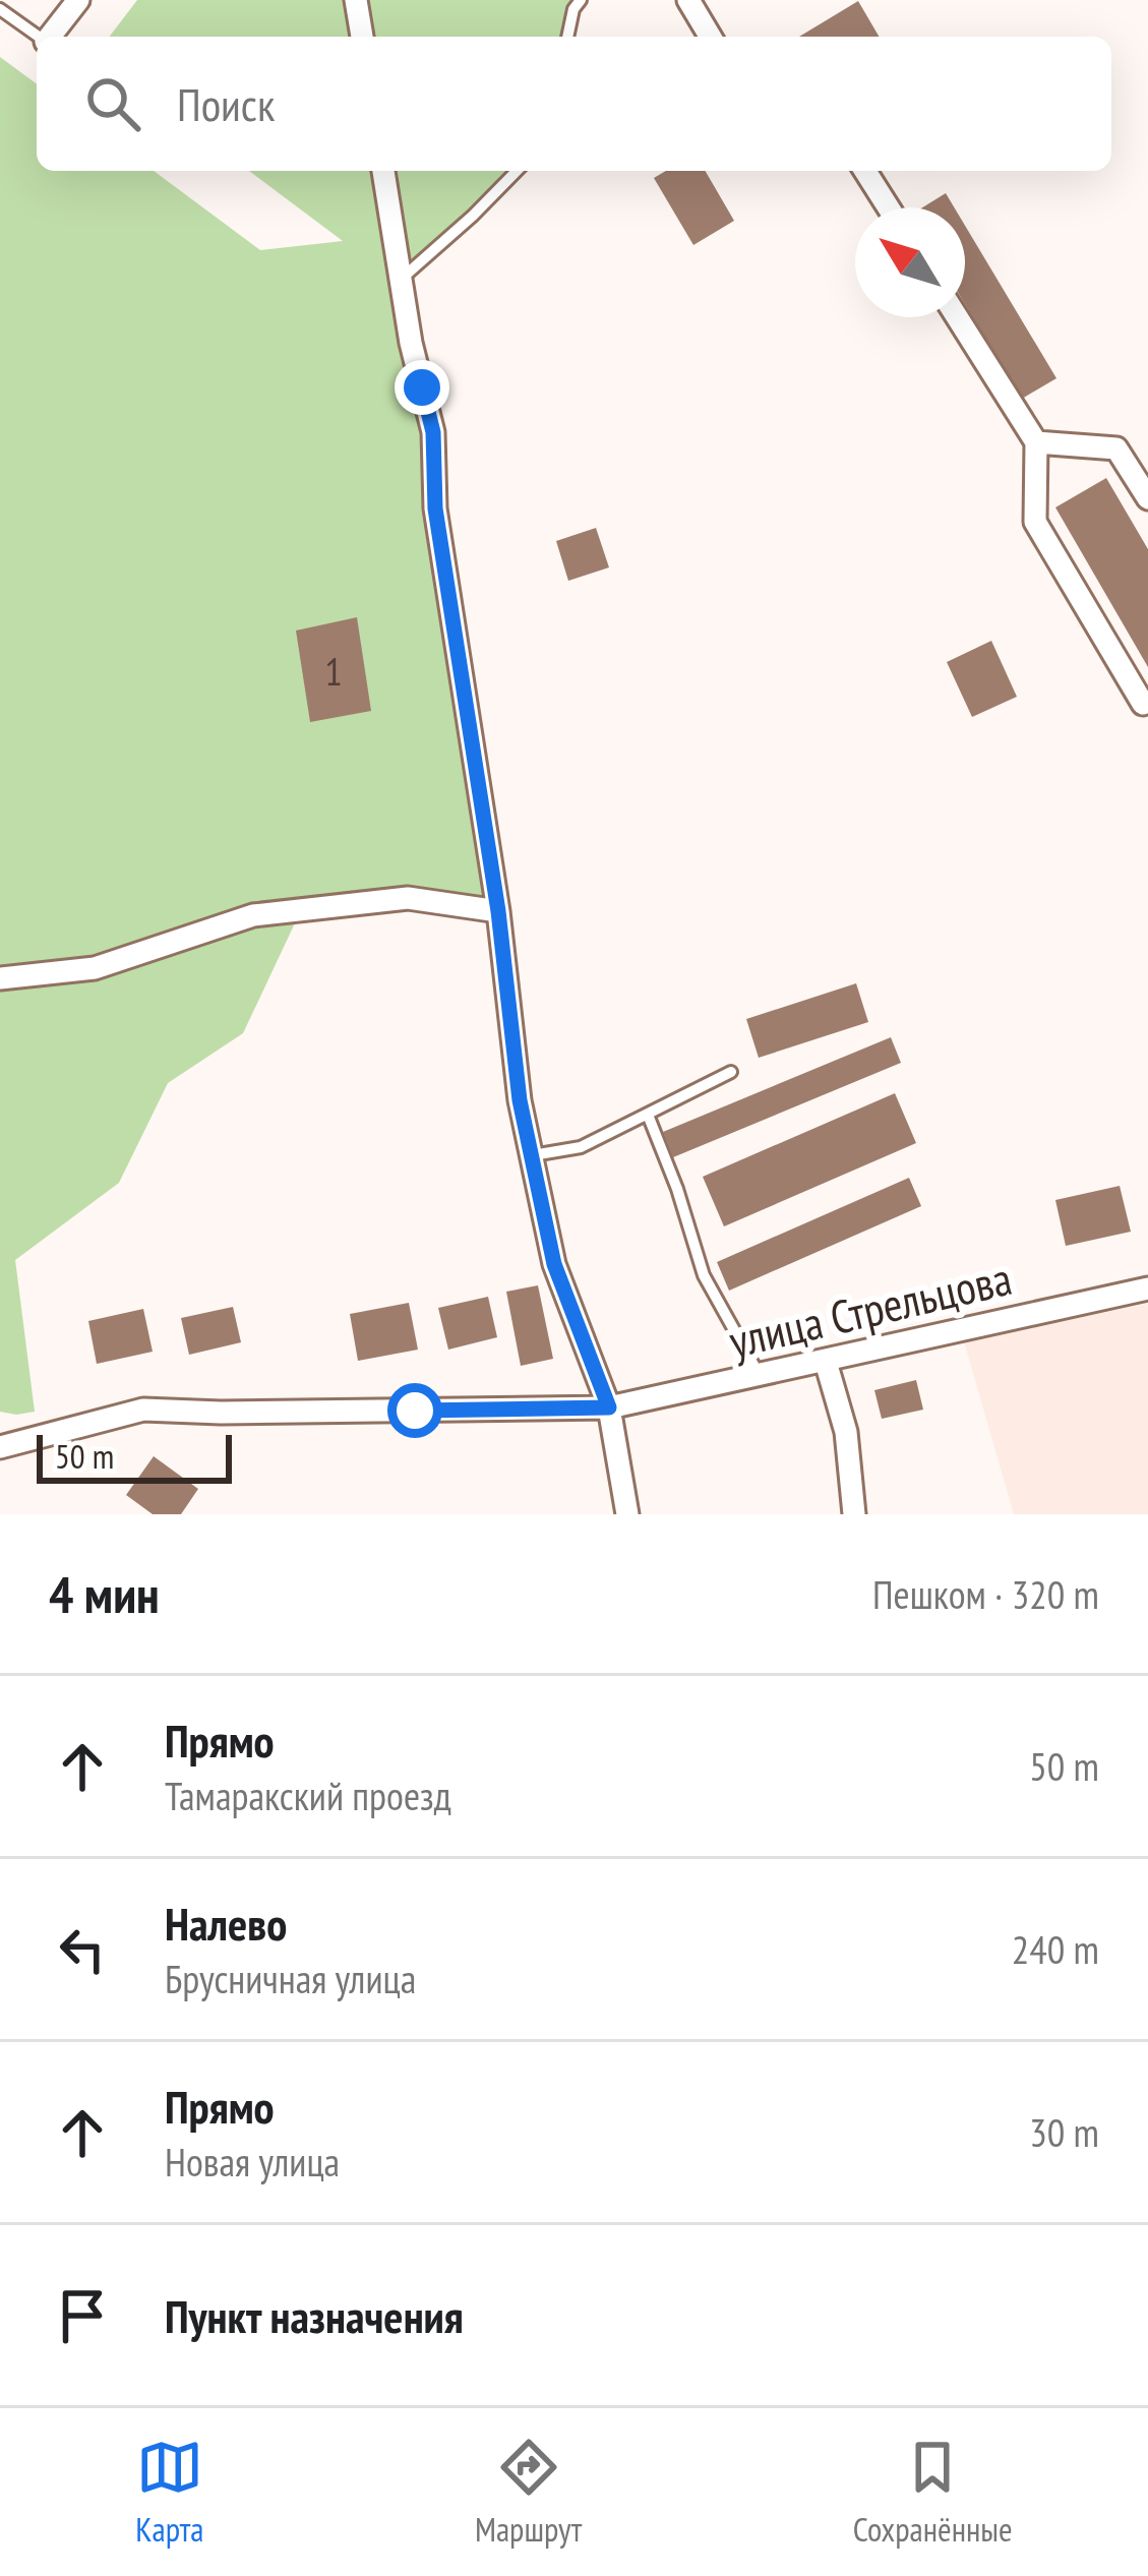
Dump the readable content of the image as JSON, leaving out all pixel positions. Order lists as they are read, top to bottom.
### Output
{
  "streets": {
    "street": ["улица Стрельцова"]
  },
  "house_numbers": ["1"],
  "scale_bar": "50 m",
  "north": "top left",
  "page": {
    "search": "Поиск",
    "scale": "50 m",
    "heading": ["4 мин", "Пешком · 320 m"],
    "list": [
      ["Прямо", "Тамаракский проезд", "50 m"],
      ["Налево", "Брусничная улица", "240 m"],
      ["Прямо", "Новая улица", "30 m"],
      "Пункт назначения"
    ],
    "nav": ["Карта", "Маршрут", "Сохранённые"]
  }
}
